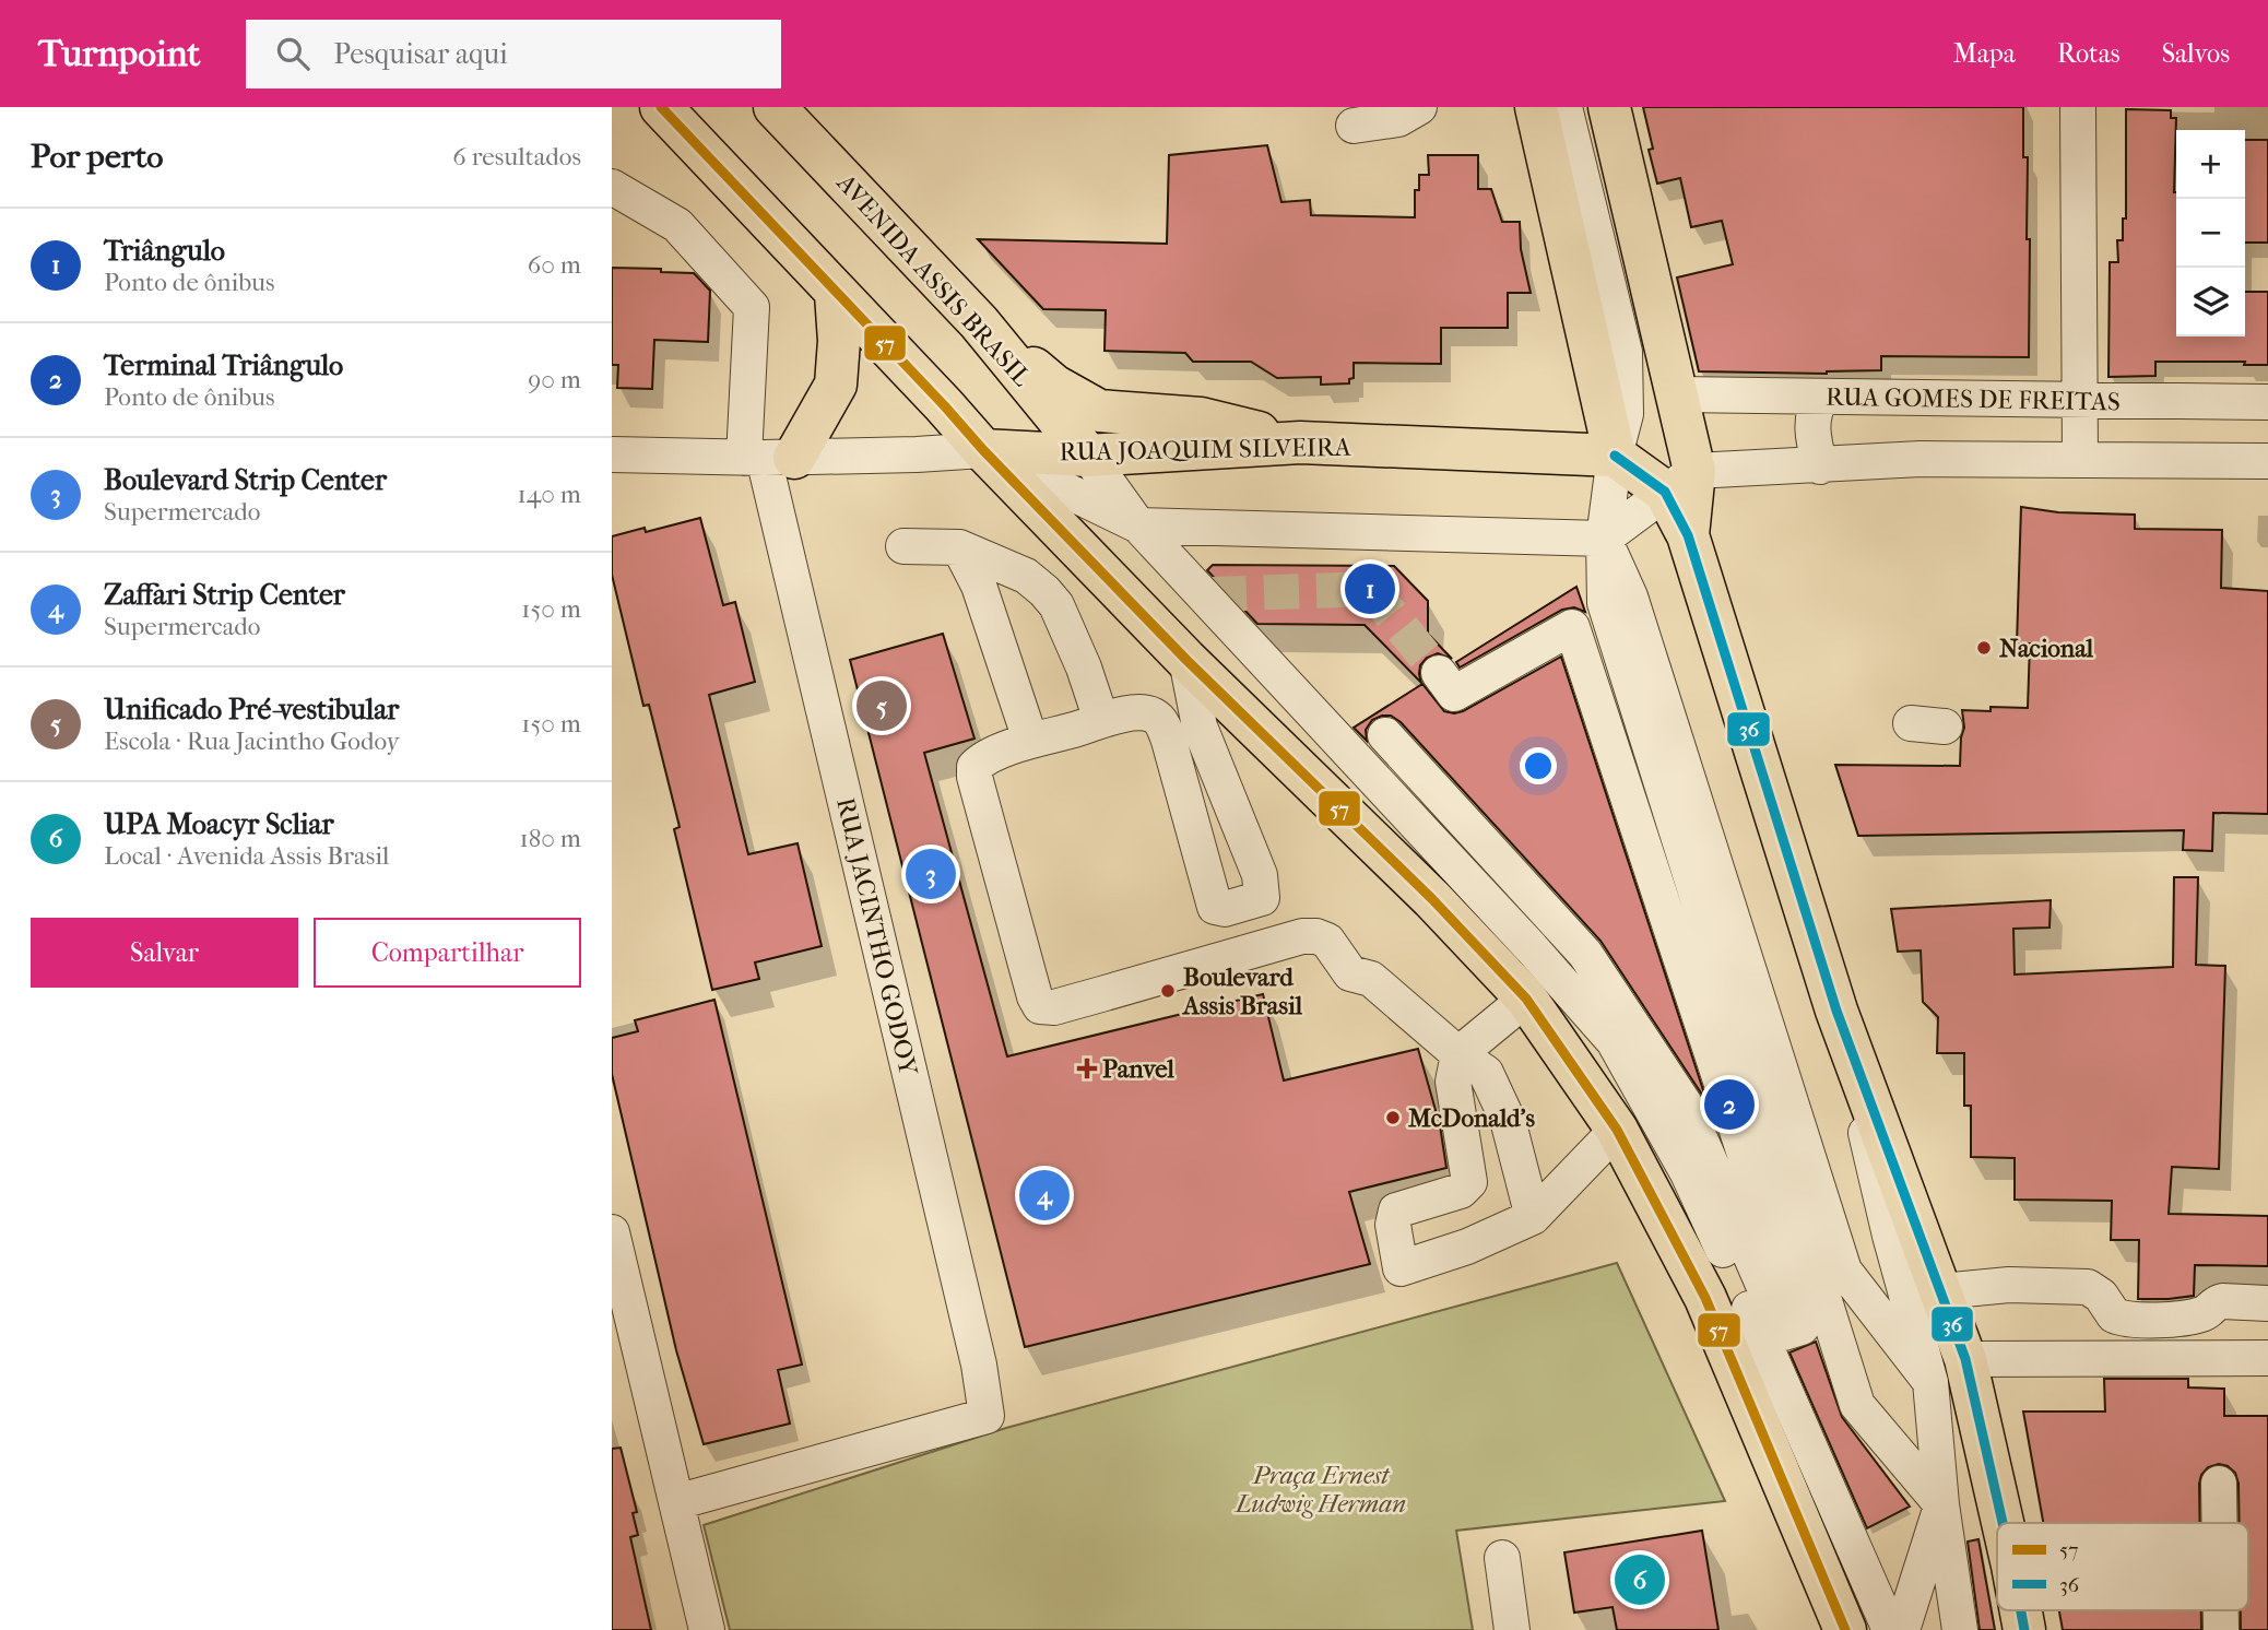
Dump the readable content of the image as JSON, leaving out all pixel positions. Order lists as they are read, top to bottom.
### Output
{
  "streets": {
    "main road": ["AVENIDA ASSIS BRASIL", "RUA JOAQUIM SILVEIRA"],
    "street": ["RUA GOMES DE FREITAS", "RUA JACINTHO GODOY"]
  },
  "crossings": [
    ["AVENIDA ASSIS BRASIL", "RUA JOAQUIM SILVEIRA"],
    ["RUA JOAQUIM SILVEIRA", "RUA JACINTHO GODOY"]
  ],
  "parks": ["Praça Ernest Ludwig Herman"],
  "places": {
    "other": ["Nacional", "Boulevard Assis Brasil", "McDonald's"],
    "health": ["Panvel"]
  },
  "lines": ["transit line 57", "transit line 36"],
  "legend": ["57", "36"],
  "page": {
    "header": "Turnpoint",
    "search": "Pesquisar aqui",
    "nav": ["Mapa", "Rotas", "Salvos"],
    "heading": ["Por perto", "6 resultados"],
    "map_buttons": ["+", "−"],
    "list": [
      {
        "mark": "1",
        "name": "Triângulo",
        "note": "Ponto de ônibus",
        "value": "60 m"
      },
      {
        "mark": "2",
        "name": "Terminal Triângulo",
        "note": "Ponto de ônibus",
        "value": "90 m"
      },
      {
        "mark": "3",
        "name": "Boulevard Strip Center",
        "note": "Supermercado",
        "value": "140 m"
      },
      {
        "mark": "4",
        "name": "Zaffari Strip Center",
        "note": "Supermercado",
        "value": "150 m"
      },
      {
        "mark": "5",
        "name": "Unificado Pré-vestibular",
        "note": "Escola · Rua Jacintho Godoy",
        "value": "150 m"
      },
      {
        "mark": "6",
        "name": "UPA Moacyr Scliar",
        "note": "Local · Avenida Assis Brasil",
        "value": "180 m"
      }
    ],
    "pins": [
      "1",
      "5",
      "3",
      "2",
      "4",
      "6"
    ],
    "buttons": ["Salvar", "Compartilhar"]
  }
}
